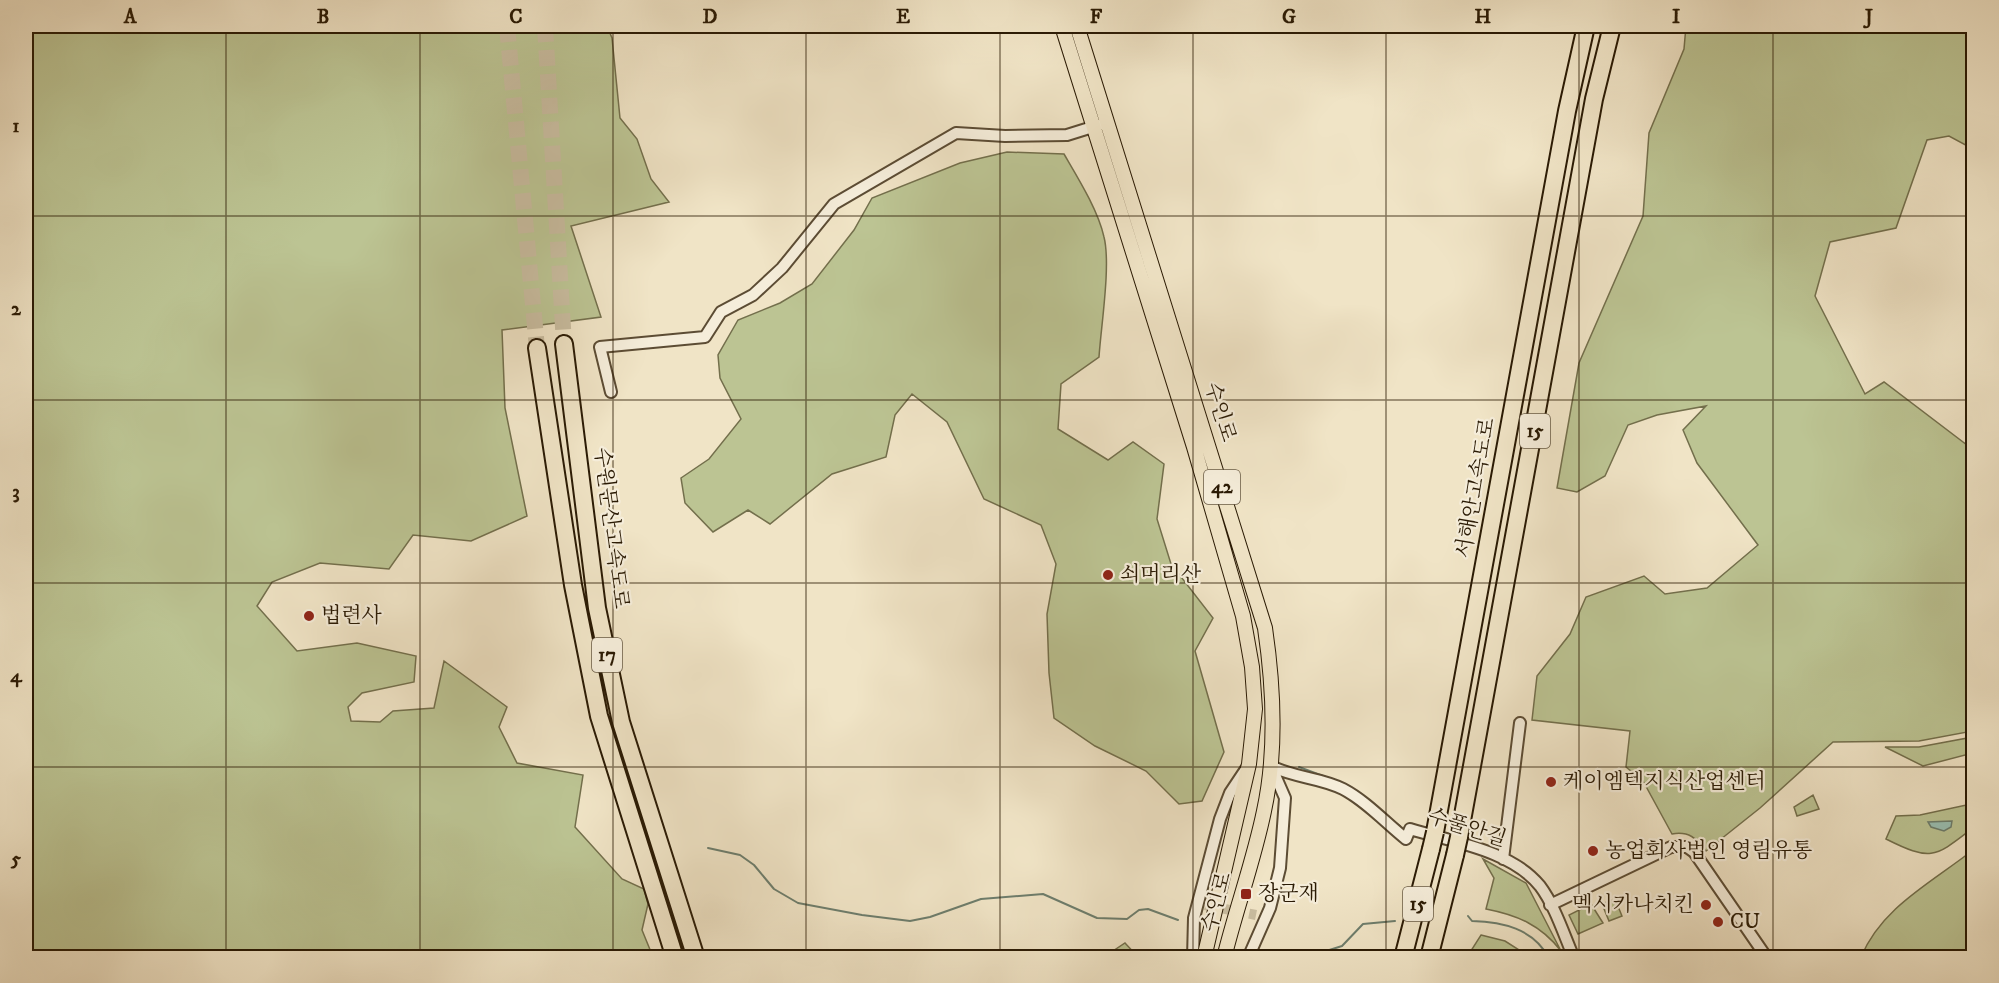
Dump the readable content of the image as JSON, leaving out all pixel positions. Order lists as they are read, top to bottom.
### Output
{
  "streets": {
    "highway": [
      "15",
      "서해안고속도로",
      "수원문산고속도로",
      "17"
    ],
    "main road": ["수인로", "42"],
    "street": ["수풀안길"]
  },
  "crossings": [
    ["수인로", "수풀안길"]
  ],
  "places": {
    "other": [
      "쇠머리산",
      "법련사",
      "케이엠텍지식산업센터",
      "농업회사법인 영림유통",
      "멕시카나치킨",
      "CU"
    ],
    "transit": ["장군재"]
  },
  "grid": {
    "columns": [
      "A",
      "B",
      "C",
      "D",
      "E",
      "F",
      "G",
      "H",
      "I",
      "J"
    ],
    "rows": [
      "1",
      "2",
      "3",
      "4",
      "5"
    ]
  }
}
